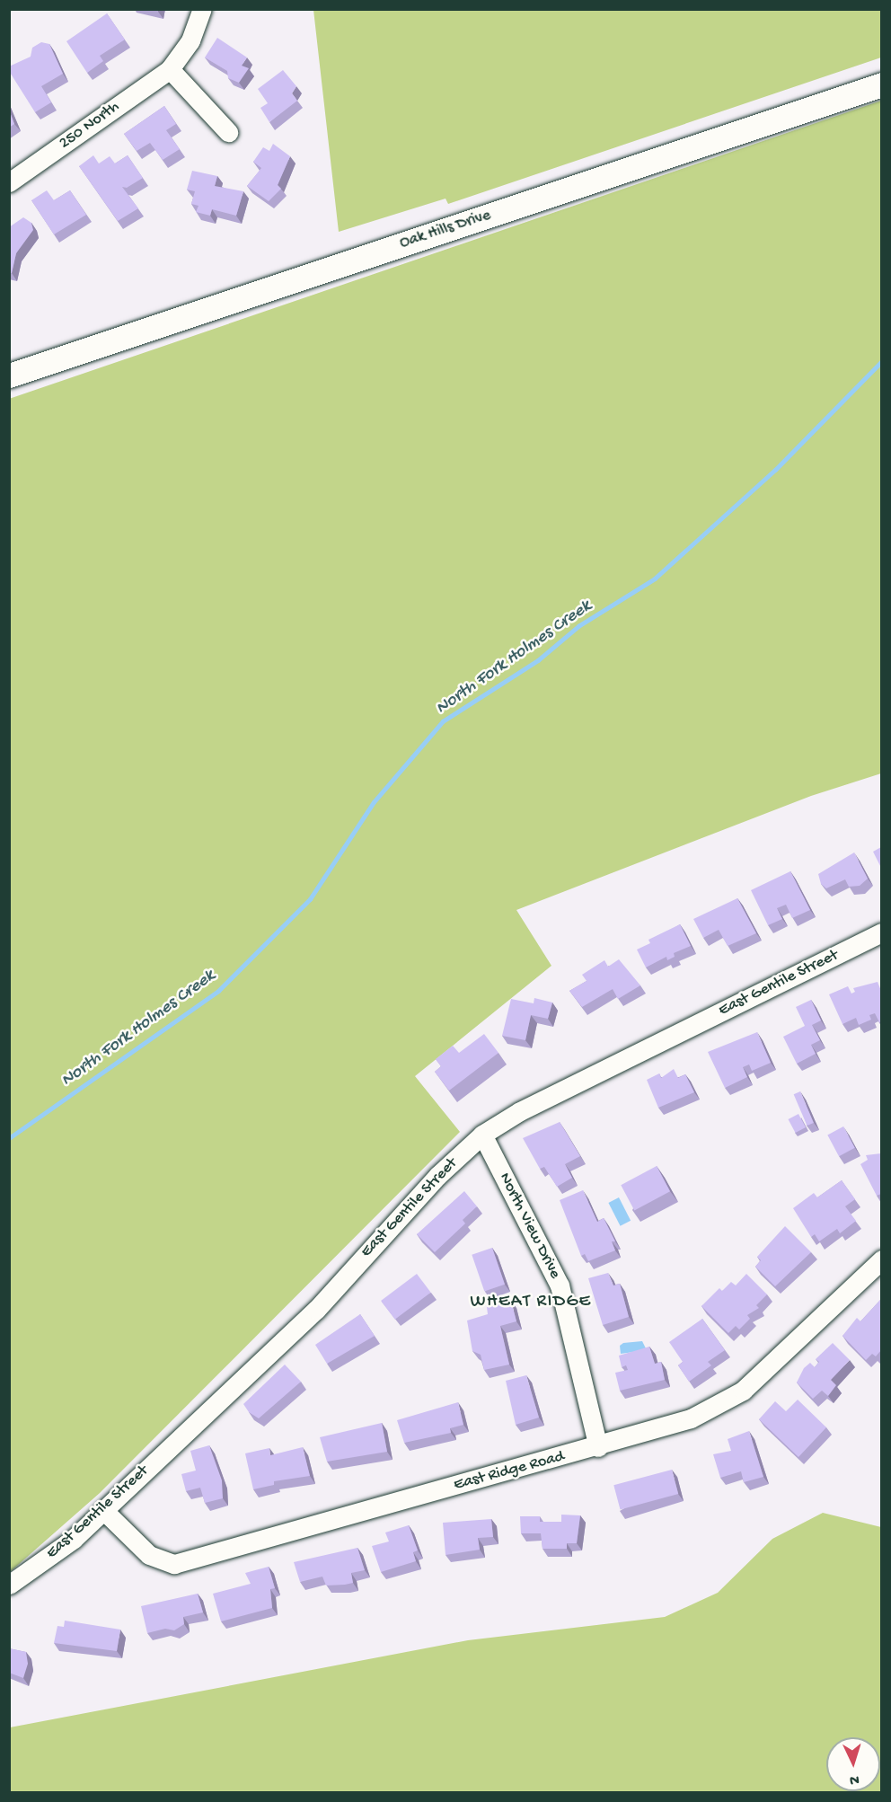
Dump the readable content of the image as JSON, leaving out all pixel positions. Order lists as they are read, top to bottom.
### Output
{
  "streets": {
    "main road": ["Oak Hills Drive"],
    "street": [
      "250 North",
      "East Gentile Street",
      "North View Drive",
      "East Ridge Road"
    ]
  },
  "crossings": [
    ["East Gentile Street", "North View Drive"],
    ["East Gentile Street", "East Ridge Road"],
    ["North View Drive", "East Ridge Road"]
  ],
  "districts": ["WHEAT RIDGE"],
  "water": ["North Fork Holmes Creek"],
  "north": "bottom"
}
